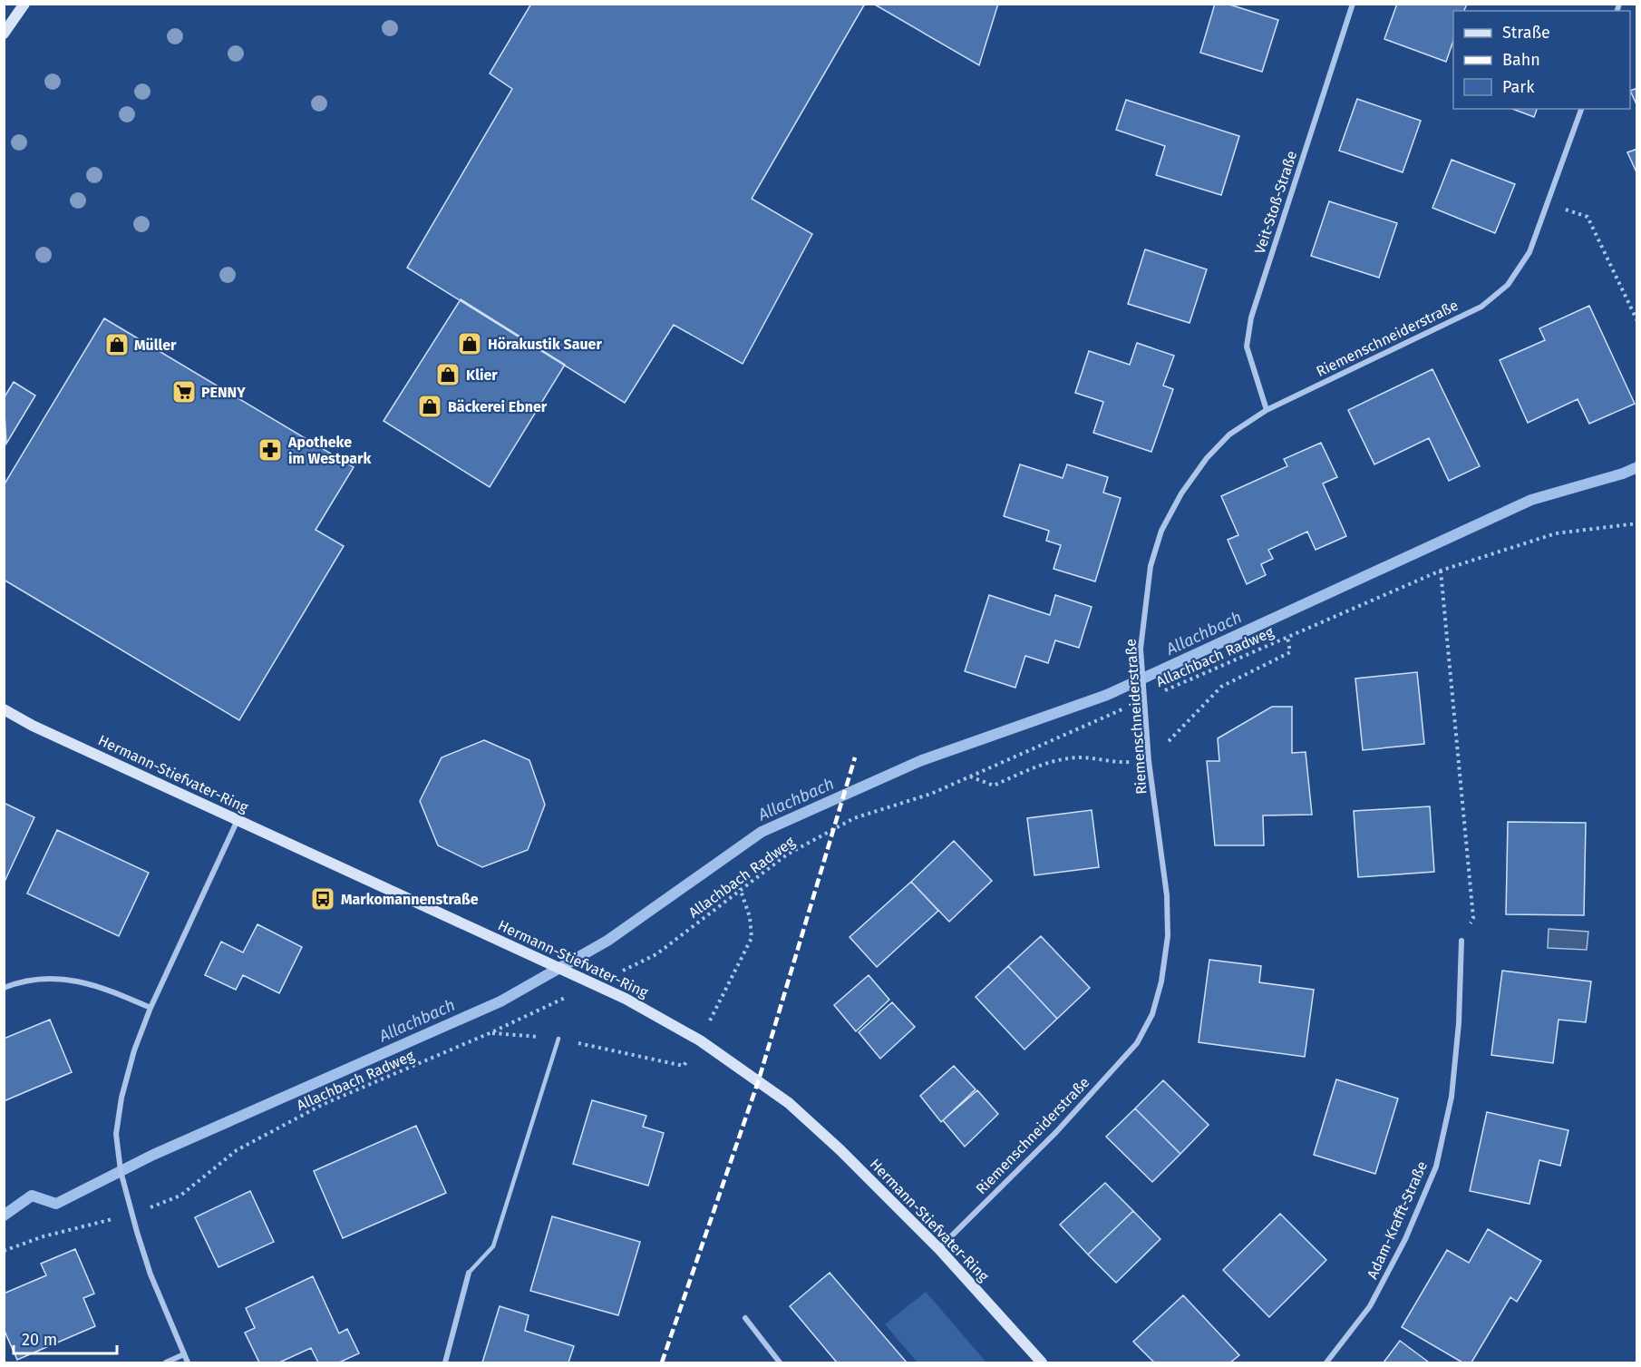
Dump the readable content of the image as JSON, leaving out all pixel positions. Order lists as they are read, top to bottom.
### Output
{
  "streets": {
    "street": [
      "Veit-Stoß-Straße",
      "Riemenschneiderstraße",
      "Hermann-Stiefvater-Ring",
      "Adam-Krafft-Straße"
    ],
    "path": ["Allachbach Radweg"]
  },
  "crossings": [
    ["Veit-Stoß-Straße", "Riemenschneiderstraße"],
    ["Riemenschneiderstraße", "Hermann-Stiefvater-Ring"]
  ],
  "water": ["Allachbach"],
  "places": {
    "shop": [
      "Hörakustik Sauer",
      "Müller",
      "Klier",
      "Bäckerei Ebner"
    ],
    "supermarket": ["PENNY"],
    "pharmacy": ["Apotheke im Westpark"],
    "bus stop": ["Markomannenstraße"]
  },
  "legend": ["Straße", "Bahn", "Park"],
  "scale_bar": "20 m"
}
